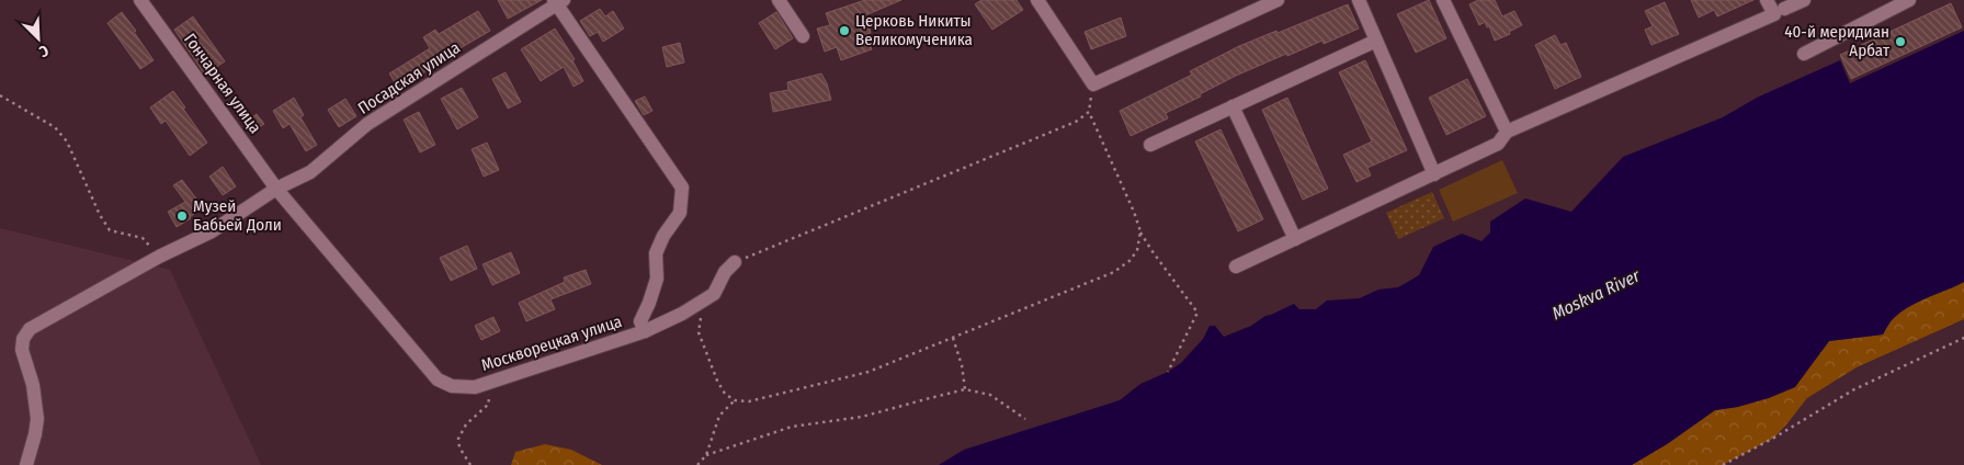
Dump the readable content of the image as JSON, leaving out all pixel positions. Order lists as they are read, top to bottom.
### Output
{
  "streets": {
    "street": ["Посадская улица", "Гончарная улица", "Москворецкая улица"]
  },
  "crossings": [
    ["Посадская улица", "Гончарная улица"],
    ["Посадская улица", "Москворецкая улица"],
    ["Гончарная улица", "Москворецкая улица"]
  ],
  "water": ["Moskva River"],
  "places": ["Церковь Никиты Великомученика", "40-й меридиан Арбат", "Музей Бабьей Доли"],
  "north": "bottom right"
}
